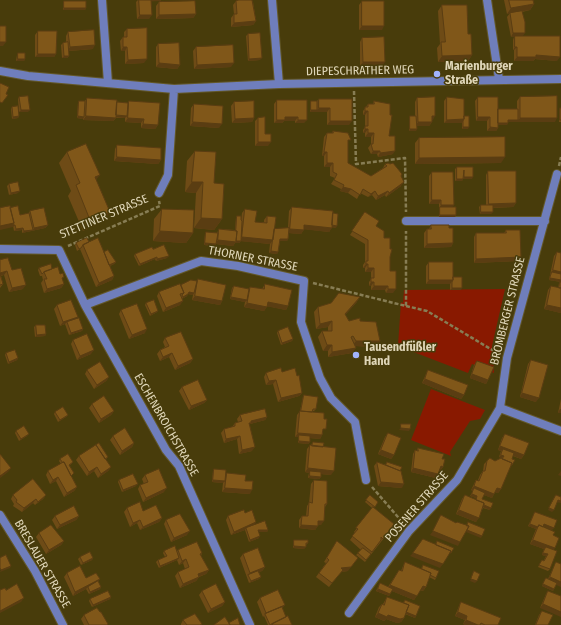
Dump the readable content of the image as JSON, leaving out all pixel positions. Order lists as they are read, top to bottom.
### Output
{
  "streets": {
    "street": [
      "DIEPESCHRATHER WEG",
      "STETTINER STRASSE",
      "THORNER STRASSE",
      "BROMBERGER STRASSE",
      "ESCHENBROICHSTRASSE",
      "POSENER STRASSE",
      "BRESLAUER STRASSE"
    ]
  },
  "crossings": [
    ["DIEPESCHRATHER WEG", "STETTINER STRASSE"],
    ["STETTINER STRASSE", "ESCHENBROICHSTRASSE"],
    ["THORNER STRASSE", "ESCHENBROICHSTRASSE"],
    ["BROMBERGER STRASSE", "POSENER STRASSE"]
  ],
  "places": ["Marienburger Straße", "Tausendfüßler Hand"]
}
